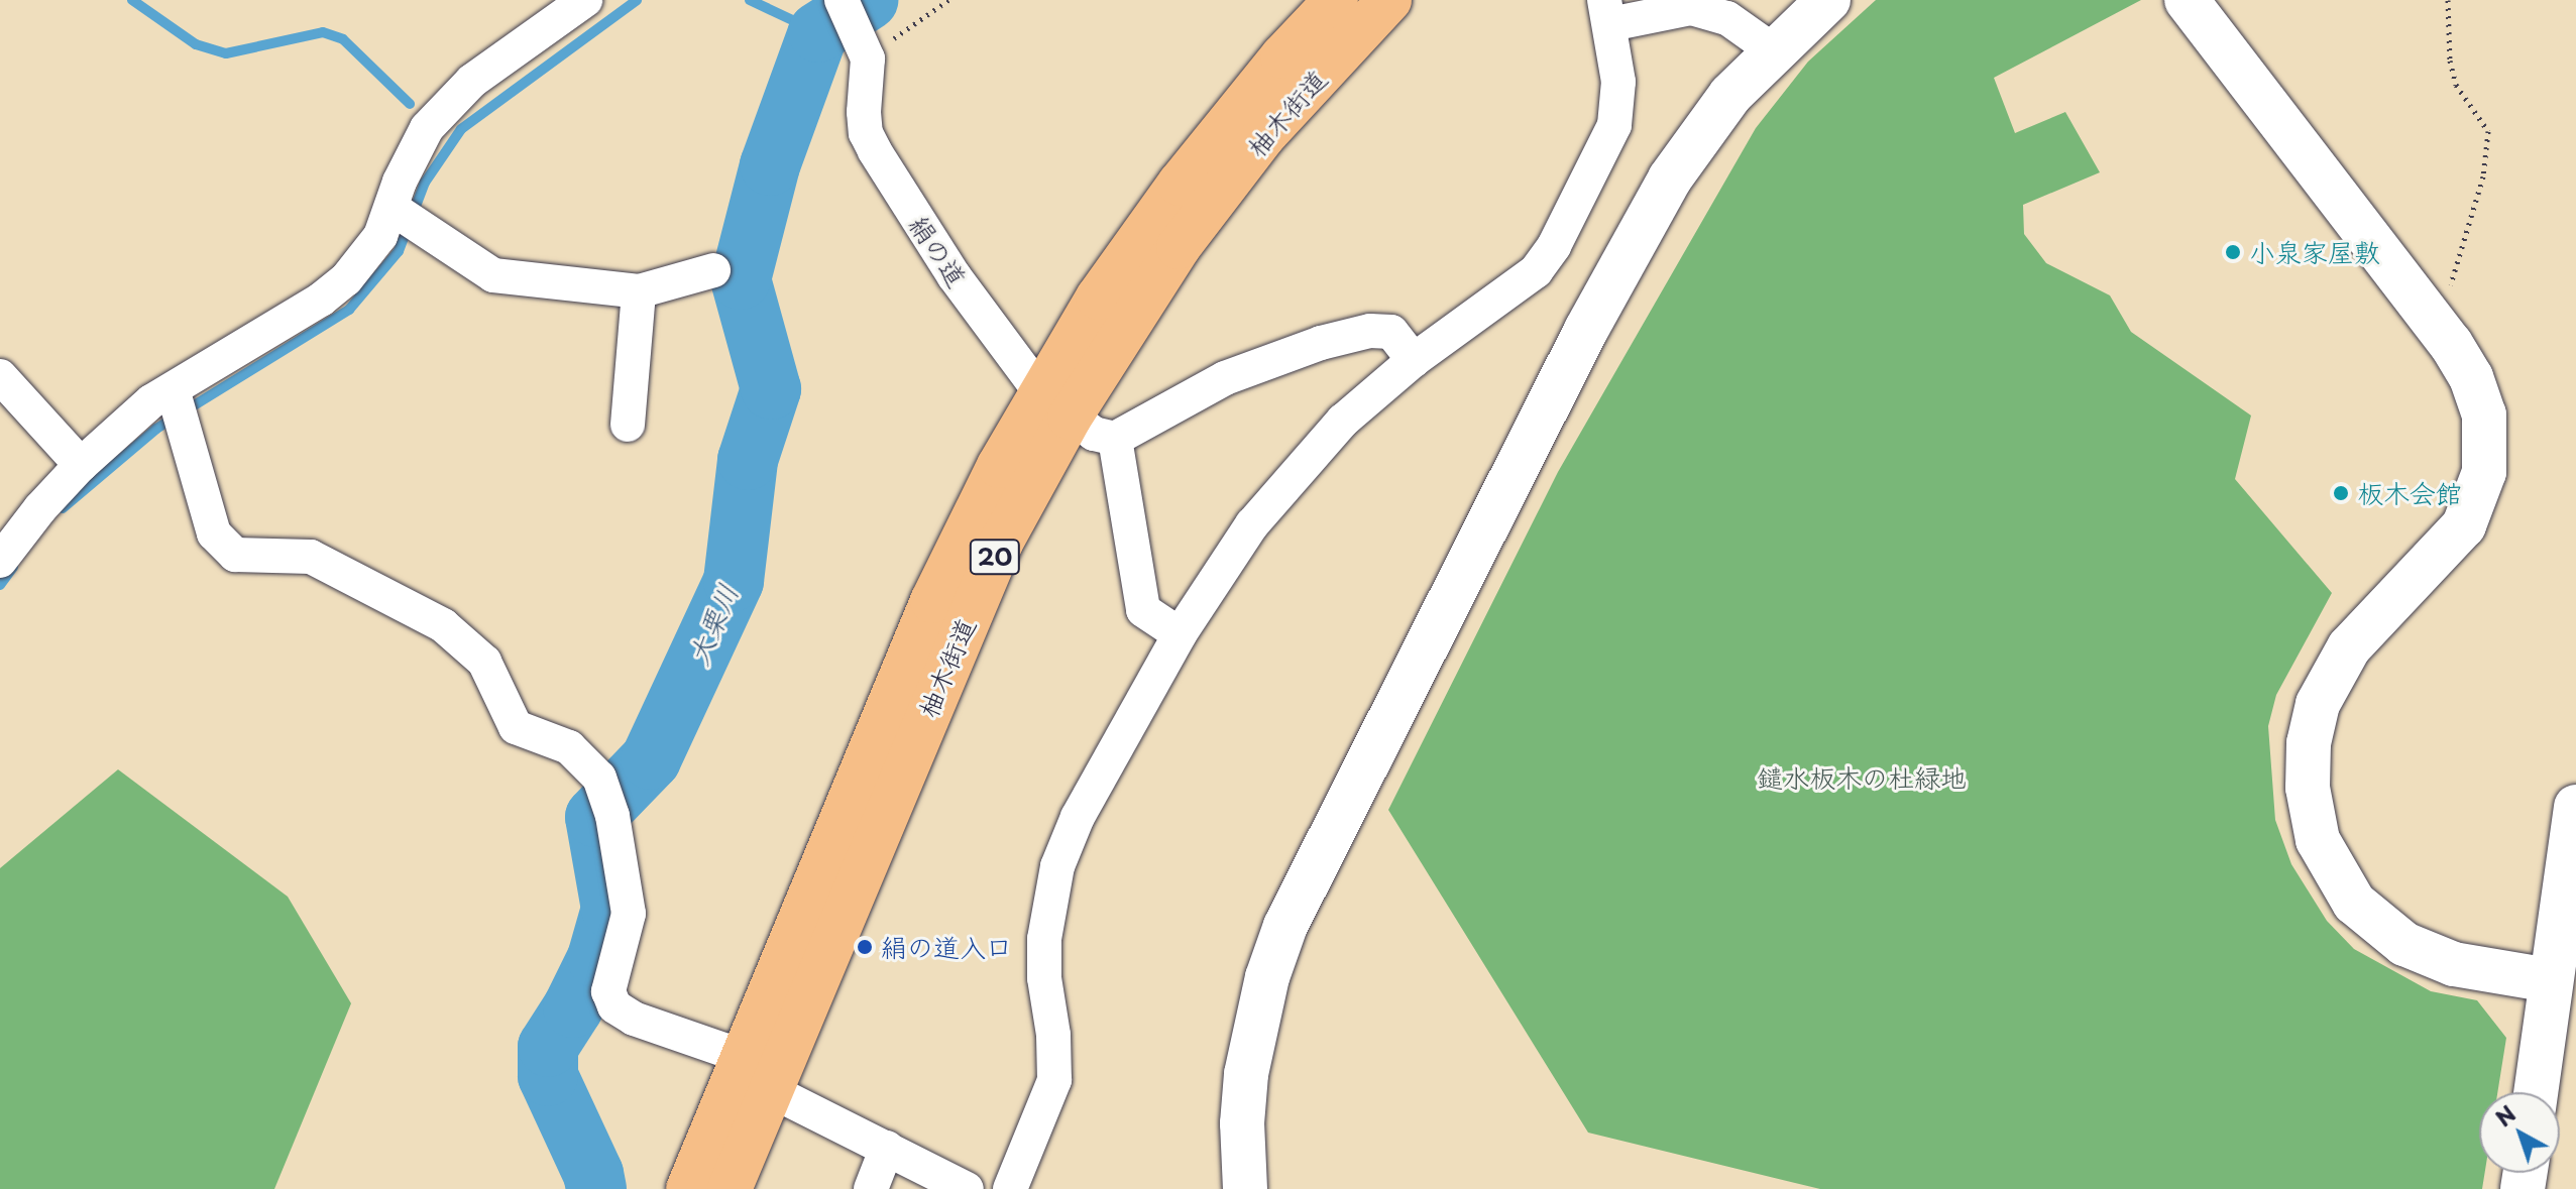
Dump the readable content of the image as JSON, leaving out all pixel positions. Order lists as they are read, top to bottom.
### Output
{
  "streets": {
    "main road": ["柚木街道", "20"],
    "street": ["絹の道"]
  },
  "crossings": [
    ["柚木街道", "絹の道"]
  ],
  "water": ["大栗川"],
  "parks": ["鑓水板木の杜緑地"],
  "places": ["小泉家屋敷", "板木会館", "絹の道入口"],
  "north": "top left"
}
